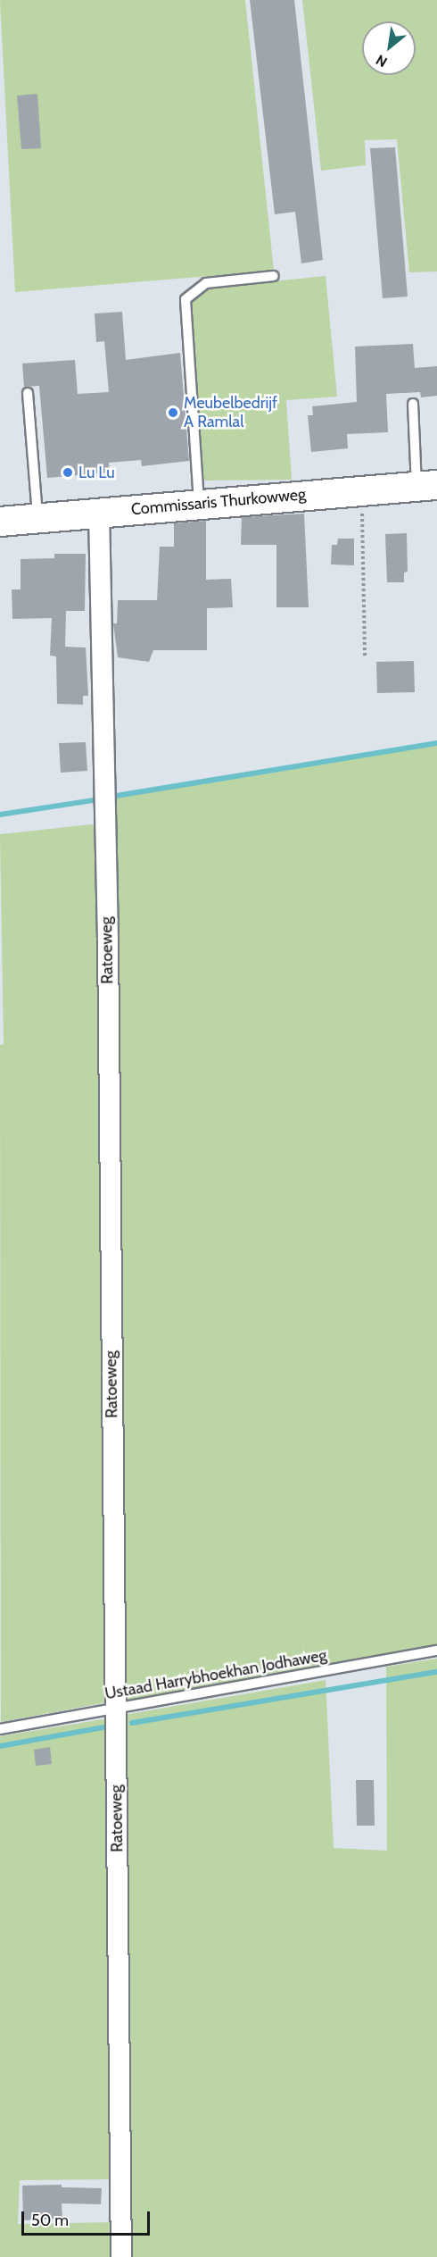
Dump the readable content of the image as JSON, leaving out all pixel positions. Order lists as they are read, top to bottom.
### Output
{
  "streets": {
    "main road": ["Commissaris Thurkowweg"],
    "street": ["Ratoeweg"],
    "lane": ["Ustaad Harrybhoekhan Jodhaweg"]
  },
  "crossings": [
    ["Commissaris Thurkowweg", "Ratoeweg"],
    ["Ratoeweg", "Ustaad Harrybhoekhan Jodhaweg"]
  ],
  "places": ["Meubelbedrijf A Ramlal", "Lu Lu"],
  "scale_bar": "50 m",
  "north": "bottom left"
}
